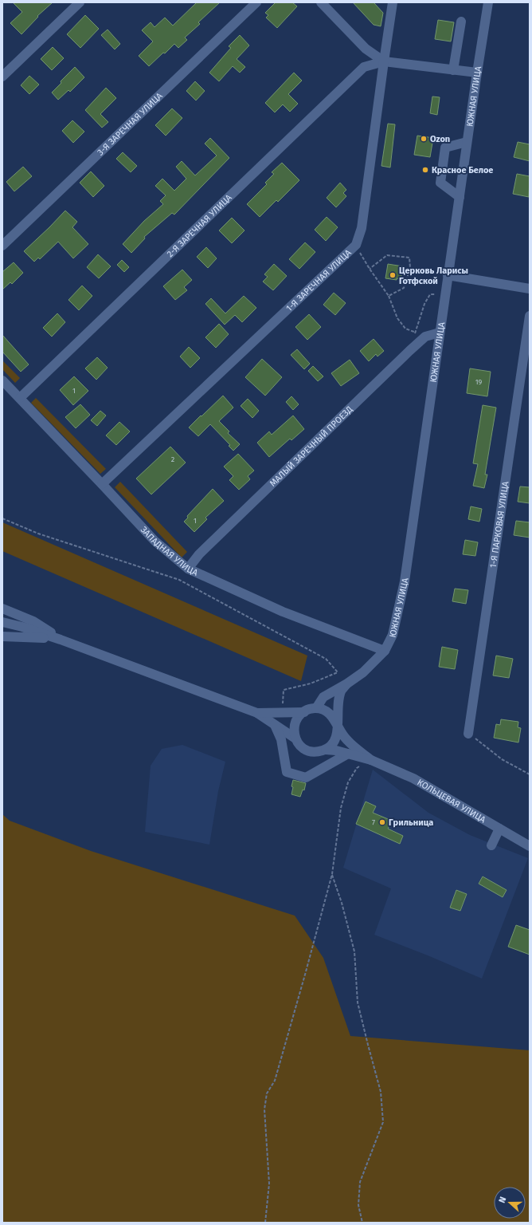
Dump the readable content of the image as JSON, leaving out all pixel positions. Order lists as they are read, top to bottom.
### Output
{
  "streets": {
    "street": [
      "ЮЖНАЯ УЛИЦА",
      "3-Я ЗАРЕЧНАЯ УЛИЦА",
      "2-Я ЗАРЕЧНАЯ УЛИЦА",
      "1-Я ЗАРЕЧНАЯ УЛИЦА",
      "МАЛЫЙ ЗАРЕЧНЫЙ ПРОЕЗД",
      "1-Я ПАРКОВАЯ УЛИЦА",
      "ЗАПАДНАЯ УЛИЦА",
      "КОЛЬЦЕВАЯ УЛИЦА"
    ]
  },
  "crossings": [
    ["ЮЖНАЯ УЛИЦА", "МАЛЫЙ ЗАРЕЧНЫЙ ПРОЕЗД"],
    ["ЮЖНАЯ УЛИЦА", "ЗАПАДНАЯ УЛИЦА"],
    ["2-Я ЗАРЕЧНАЯ УЛИЦА", "1-Я ЗАРЕЧНАЯ УЛИЦА"],
    ["2-Я ЗАРЕЧНАЯ УЛИЦА", "ЗАПАДНАЯ УЛИЦА"],
    ["1-Я ЗАРЕЧНАЯ УЛИЦА", "ЗАПАДНАЯ УЛИЦА"],
    ["МАЛЫЙ ЗАРЕЧНЫЙ ПРОЕЗД", "ЗАПАДНАЯ УЛИЦА"]
  ],
  "places": [
    "Ozon",
    "Красное Белое",
    "Церковь Ларисы Готфской",
    "Грильница"
  ],
  "house_numbers": [
    "19",
    "1",
    "2",
    "1",
    "7"
  ],
  "north": "left"
}
